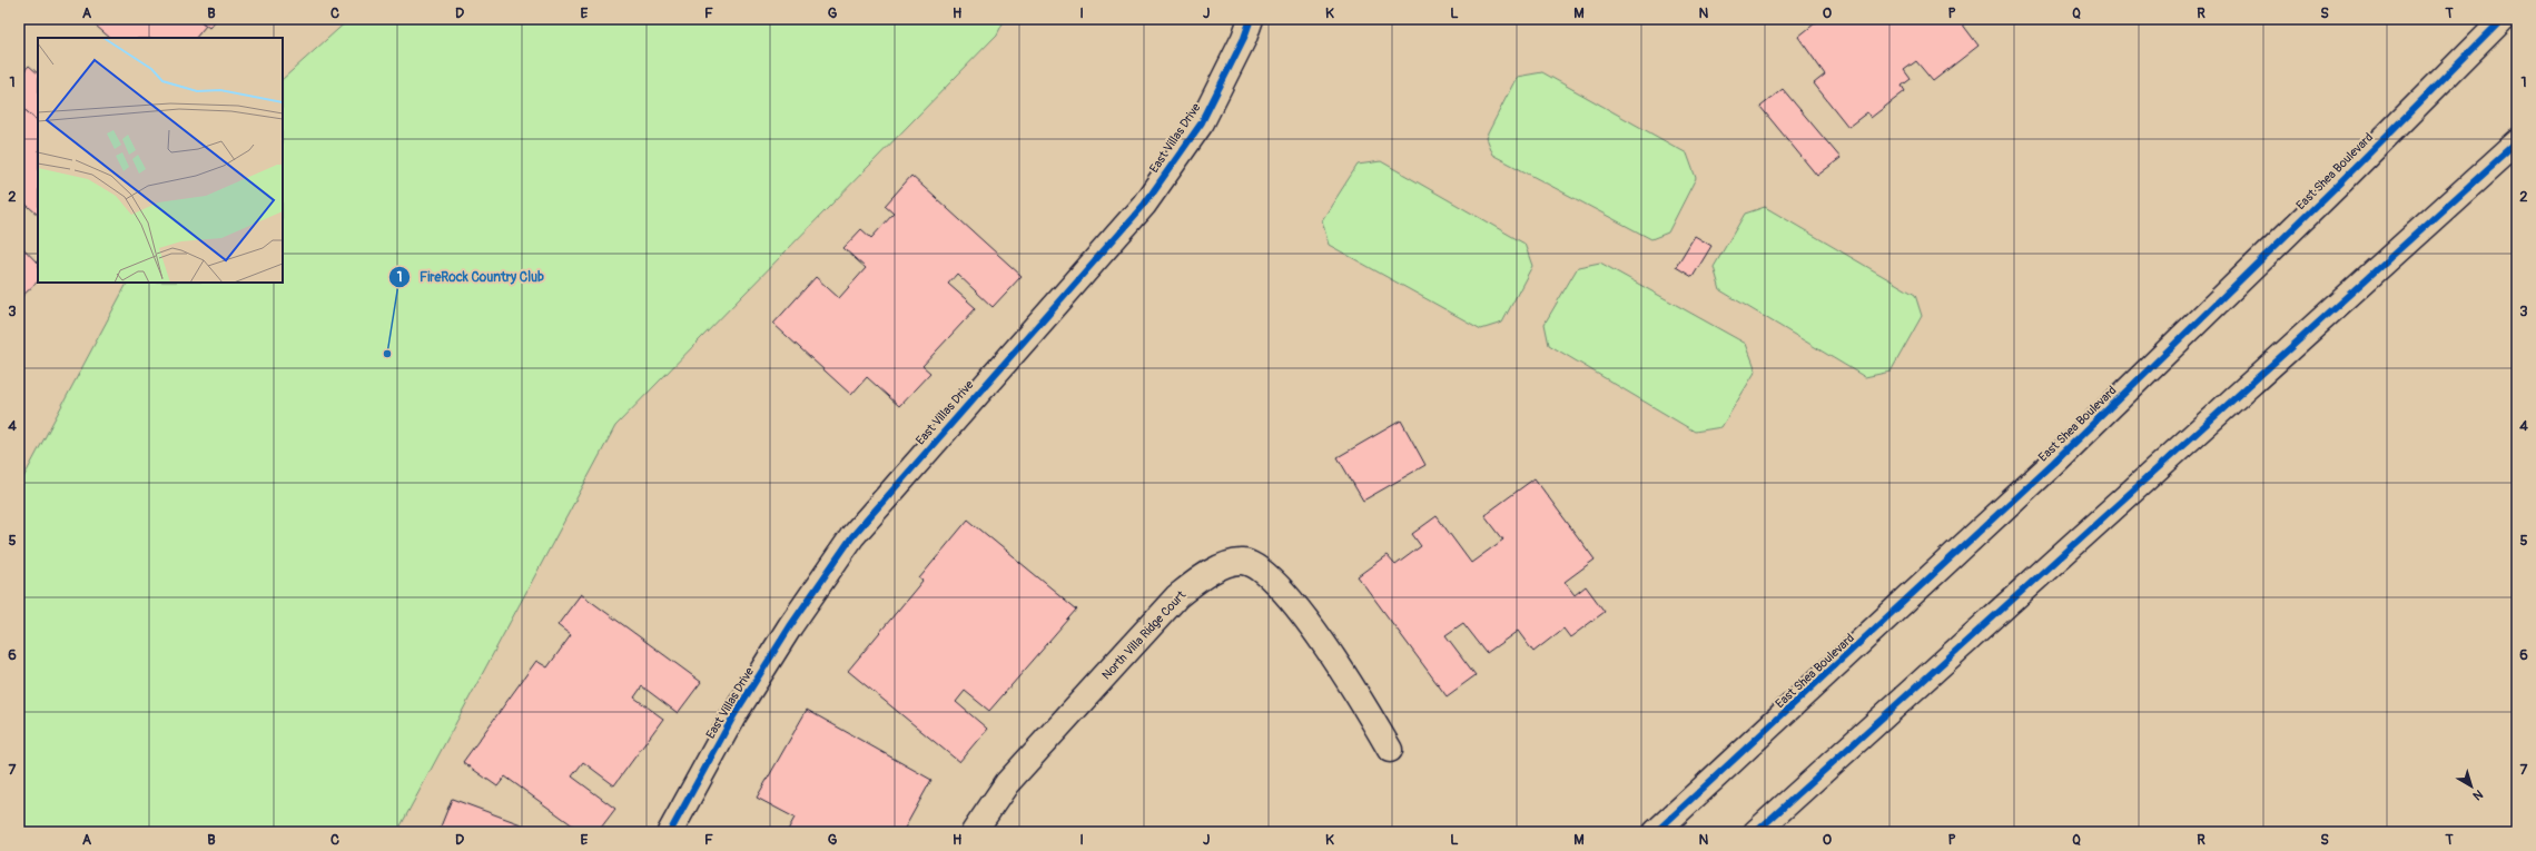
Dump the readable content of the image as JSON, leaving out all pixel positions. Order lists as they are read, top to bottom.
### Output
{
  "streets": {
    "main road": ["East Villas Drive", "East Shea Boulevard", "North Villa Ridge Court"]
  },
  "places": ["FireRock Country Club"],
  "north": "bottom right",
  "grid": {
    "columns": [
      "A",
      "B",
      "C",
      "D",
      "E",
      "F",
      "G",
      "H",
      "I",
      "J",
      "K",
      "L",
      "M",
      "N",
      "O",
      "P",
      "Q",
      "R",
      "S",
      "T"
    ],
    "rows": [
      "1",
      "2",
      "3",
      "4",
      "5",
      "6",
      "7"
    ]
  }
}
